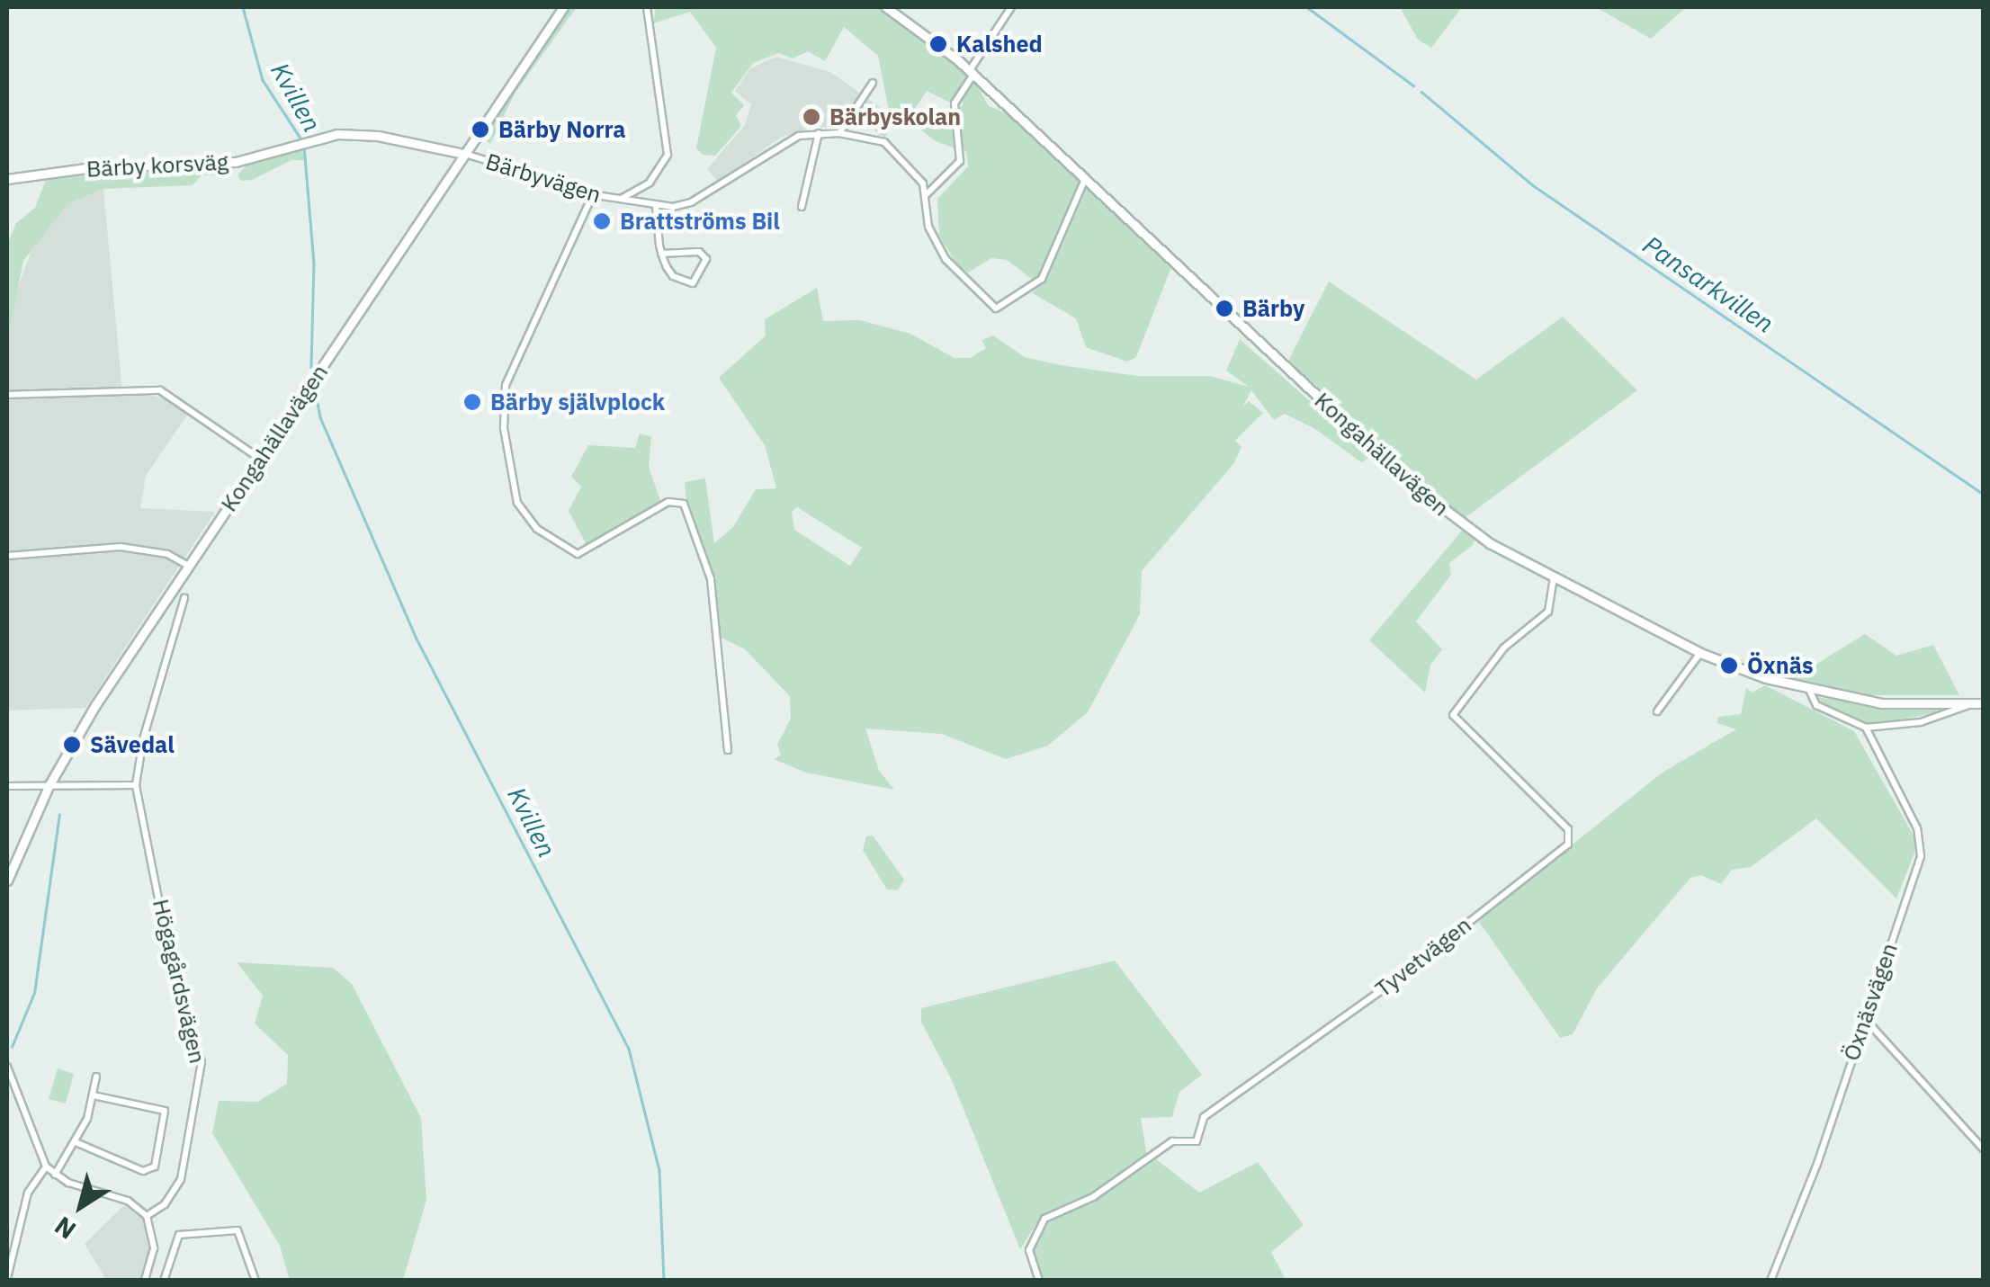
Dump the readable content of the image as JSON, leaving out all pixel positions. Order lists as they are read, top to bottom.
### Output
{
  "streets": {
    "street": [
      "Bärby korsväg",
      "Bärbyvägen",
      "Kongahällavägen",
      "Tyvetvägen",
      "Högagårdsvägen",
      "Öxnäsvägen"
    ]
  },
  "crossings": [
    ["Bärby korsväg", "Bärbyvägen"],
    ["Bärby korsväg", "Kongahällavägen"],
    ["Bärbyvägen", "Kongahällavägen"],
    ["Kongahällavägen", "Tyvetvägen"]
  ],
  "water": ["Kvillen", "Pansarkvillen"],
  "places": [
    "Kalshed",
    "Bärbyskolan",
    "Bärby Norra",
    "Brattströms Bil",
    "Bärby",
    "Bärby självplock",
    "Öxnäs",
    "Sävedal"
  ],
  "north": "bottom left"
}
